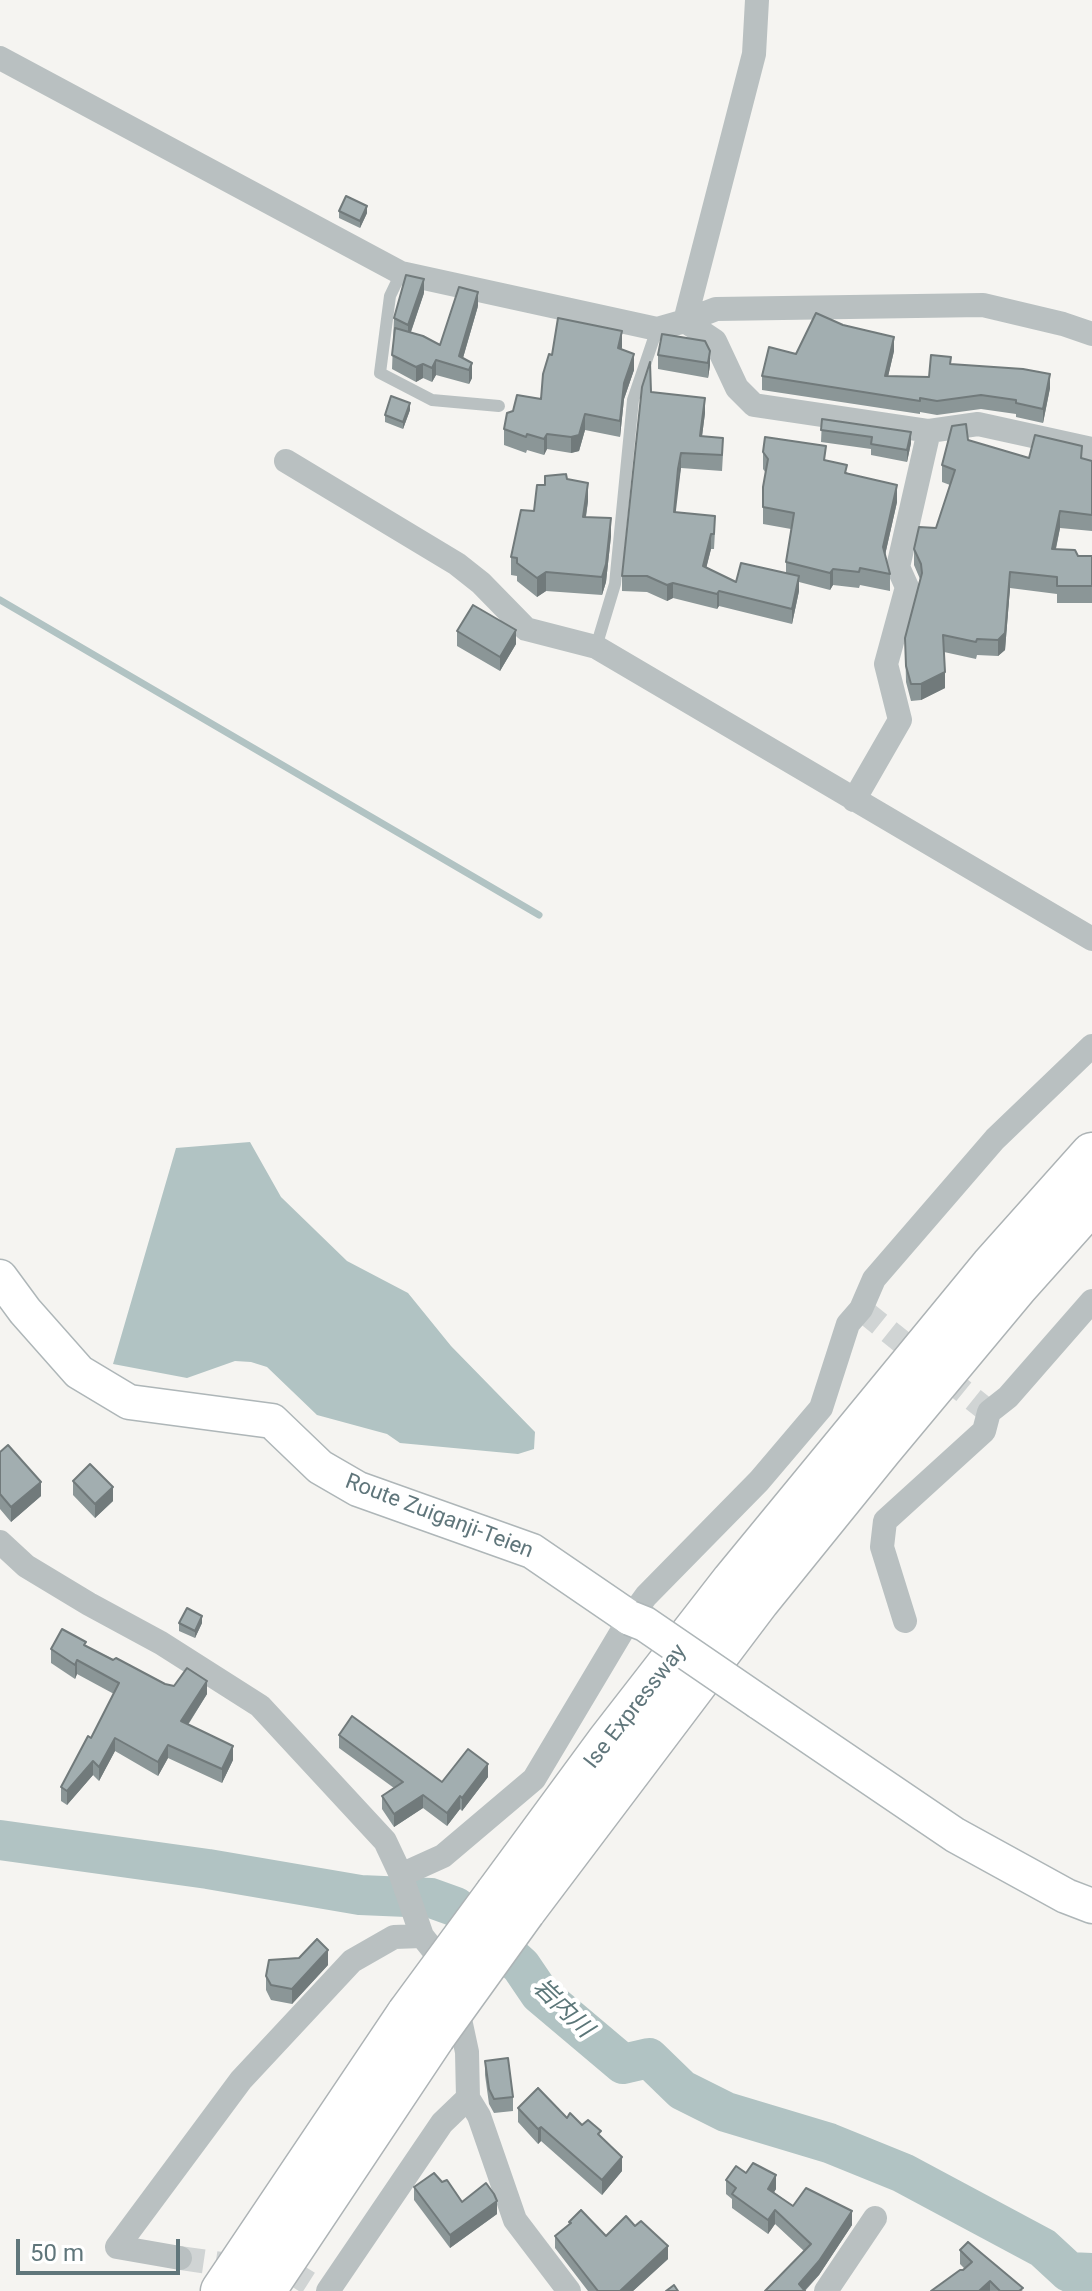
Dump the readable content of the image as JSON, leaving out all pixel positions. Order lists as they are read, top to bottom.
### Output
{
  "streets": {
    "highway": ["Ise Expressway"],
    "main road": ["Route Zuiganji-Teien"]
  },
  "water": ["岩内川"],
  "scale_bar": "50 m"
}
